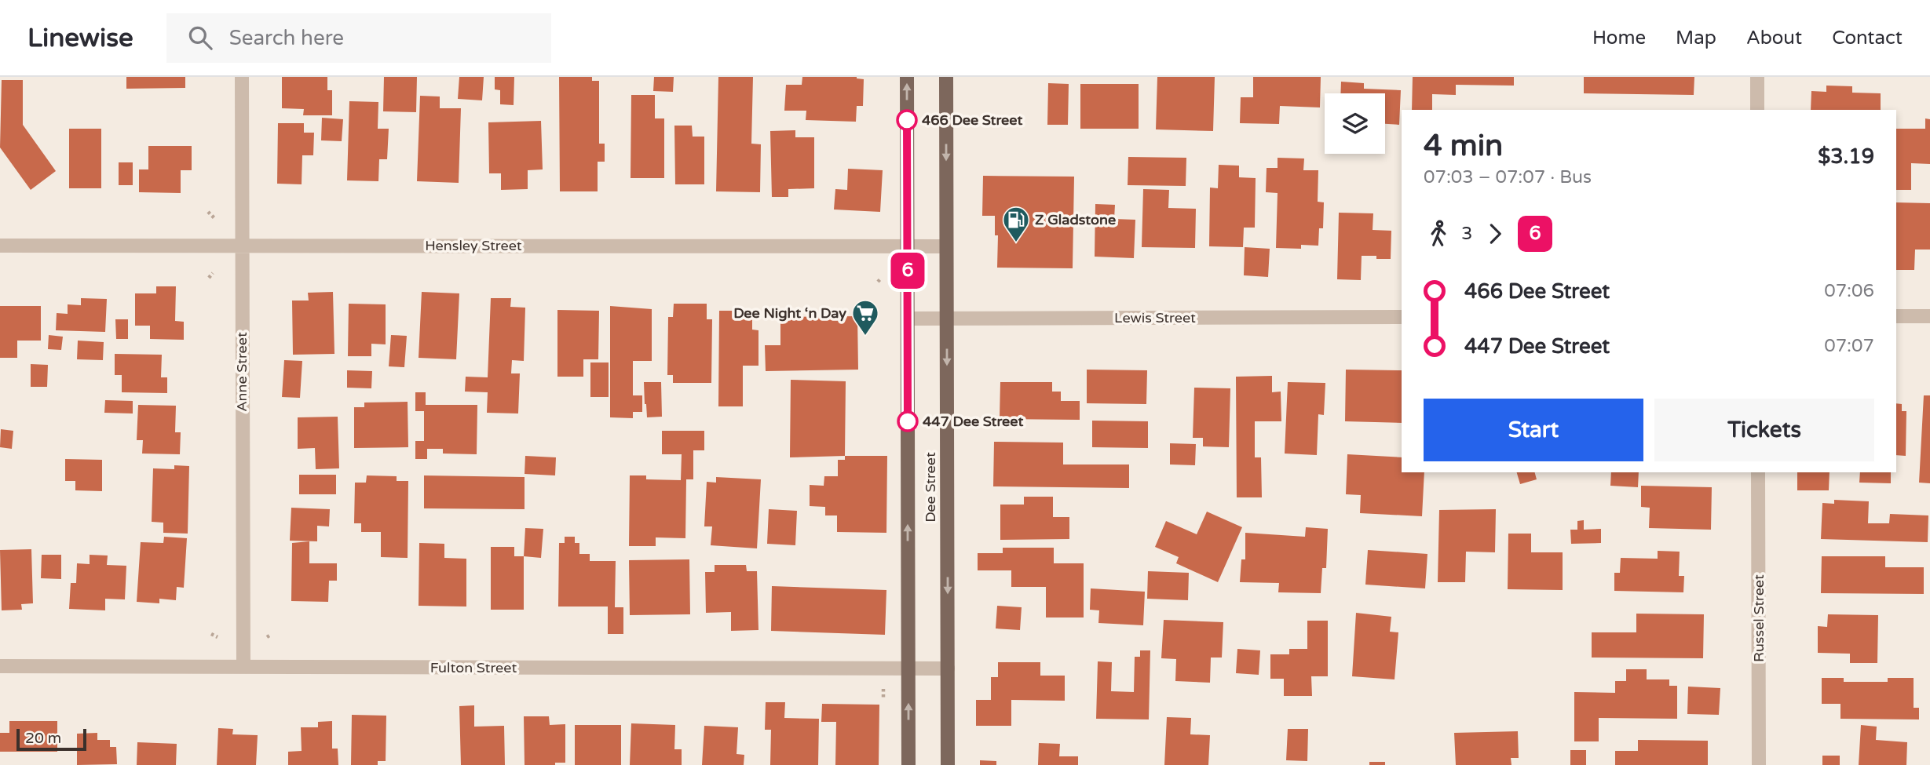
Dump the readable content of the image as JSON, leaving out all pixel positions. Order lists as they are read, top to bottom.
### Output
{
  "streets": {
    "main road": ["Dee Street"],
    "street": [
      "Hensley Street",
      "Lewis Street",
      "Anne Street",
      "Russel Street",
      "Fulton Street"
    ]
  },
  "crossings": [
    ["Hensley Street", "Anne Street"],
    ["Hensley Street", "Dee Street"],
    ["Lewis Street", "Dee Street"],
    ["Anne Street", "Fulton Street"],
    ["Dee Street", "Fulton Street"]
  ],
  "places": {
    "other": ["466 Dee Street", "447 Dee Street"],
    "fuel station": ["Z Gladstone"],
    "supermarket": ["Dee Night ‘n Day"]
  },
  "lines": ["bus line 6"],
  "scale_bar": "20 m",
  "page": {
    "header": "Linewise",
    "search": "Search here",
    "nav": [
      "Home",
      "Map",
      "About",
      "Contact"
    ],
    "on_map": "6",
    "heading": ["4 min", "07:03 – 07:07 · Bus", "$3.19"],
    "legs": ["3", "6"],
    "list": [
      {
        "name": "466 Dee Street",
        "value": "07:06"
      },
      {
        "name": "447 Dee Street",
        "value": "07:07"
      }
    ],
    "buttons": ["Start", "Tickets"],
    "scale": "20 m"
  }
}
